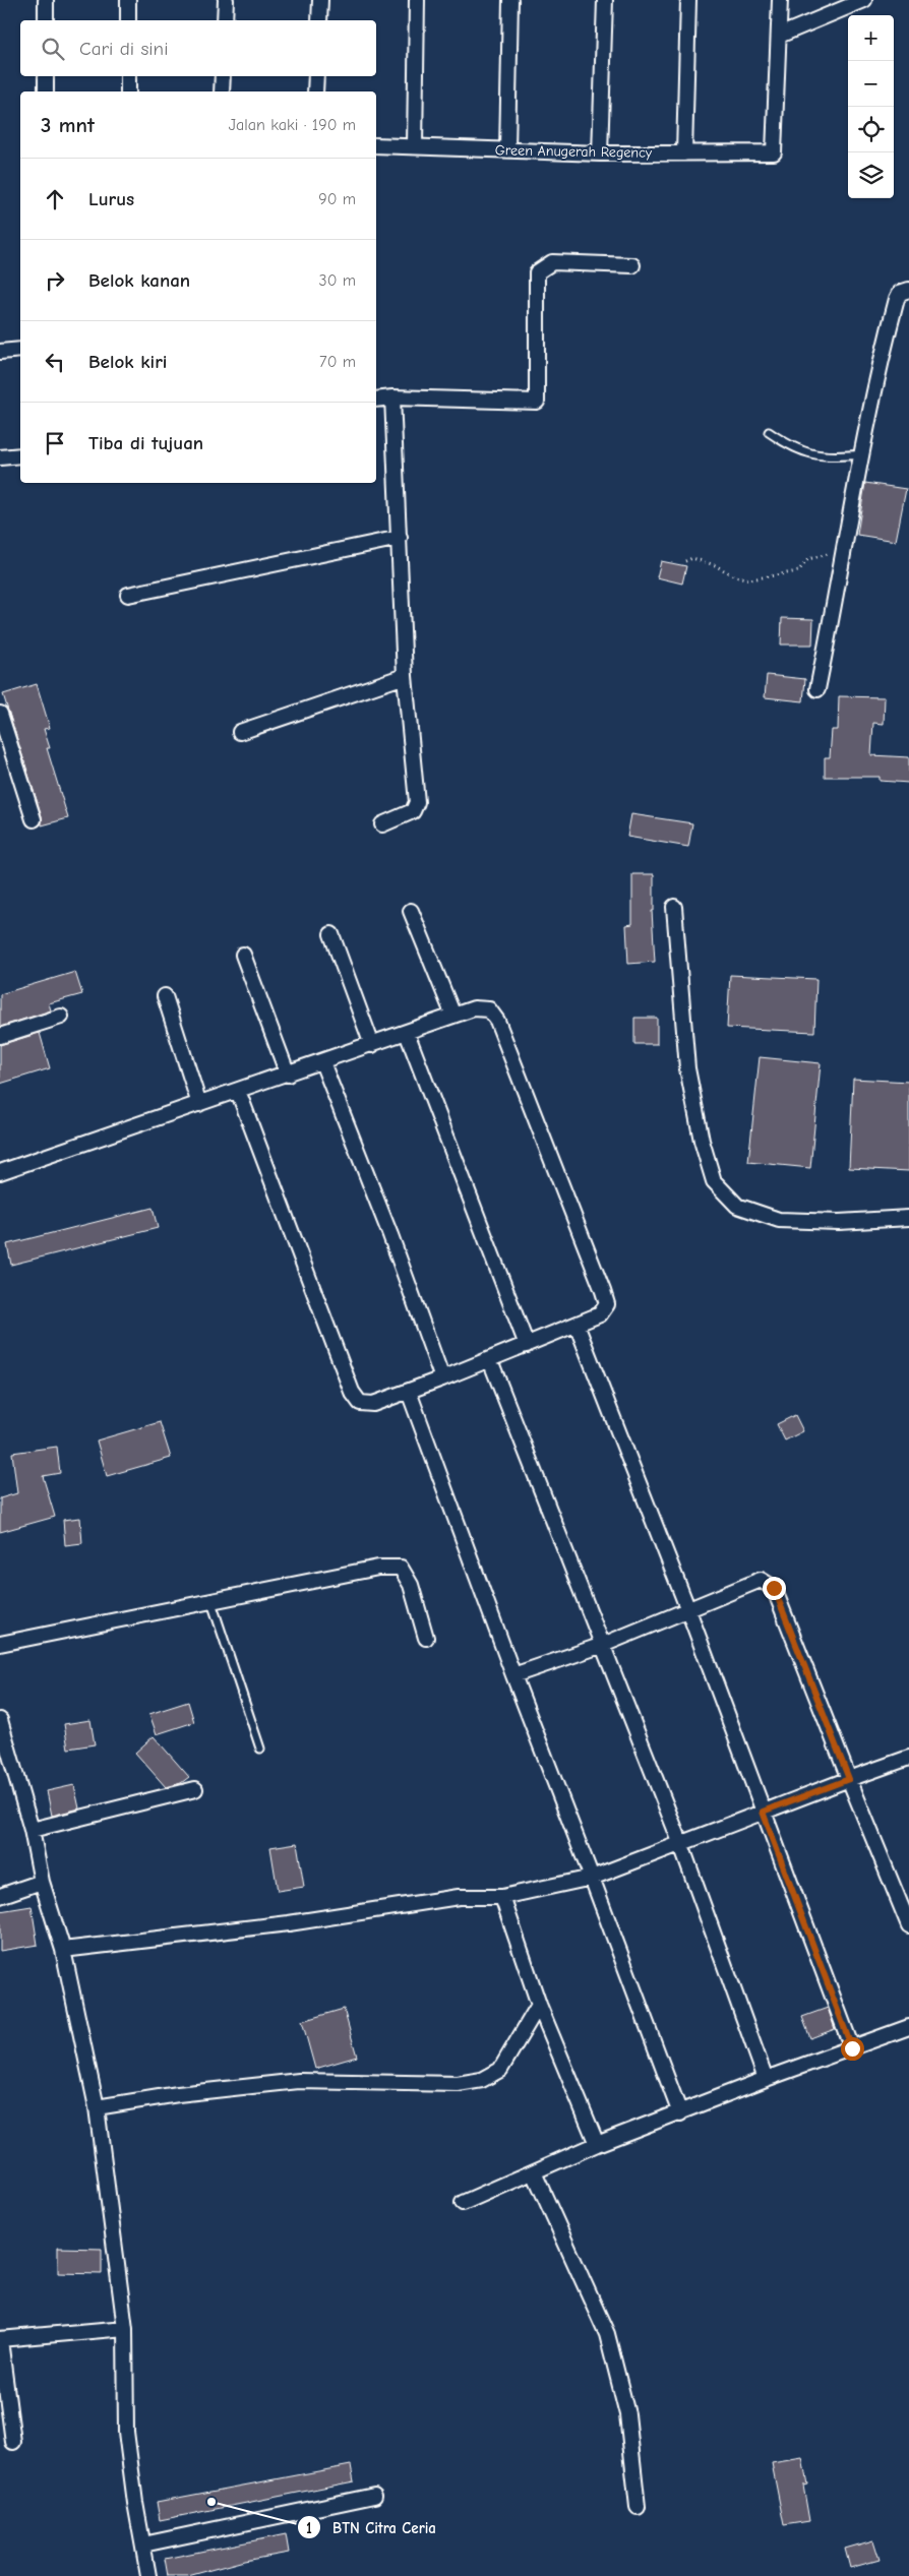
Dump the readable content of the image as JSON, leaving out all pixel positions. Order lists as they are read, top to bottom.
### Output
{
  "streets": {
    "street": ["Green Anugerah Regency"]
  },
  "places": ["BTN Citra Ceria"],
  "page": {
    "map_buttons": ["+", "−"],
    "search": "Cari di sini",
    "heading": ["3 mnt", "Jalan kaki · 190 m"],
    "list": [
      ["Lurus", "90 m"],
      ["Belok kanan", "30 m"],
      ["Belok kiri", "70 m"],
      "Tiba di tujuan"
    ]
  }
}
